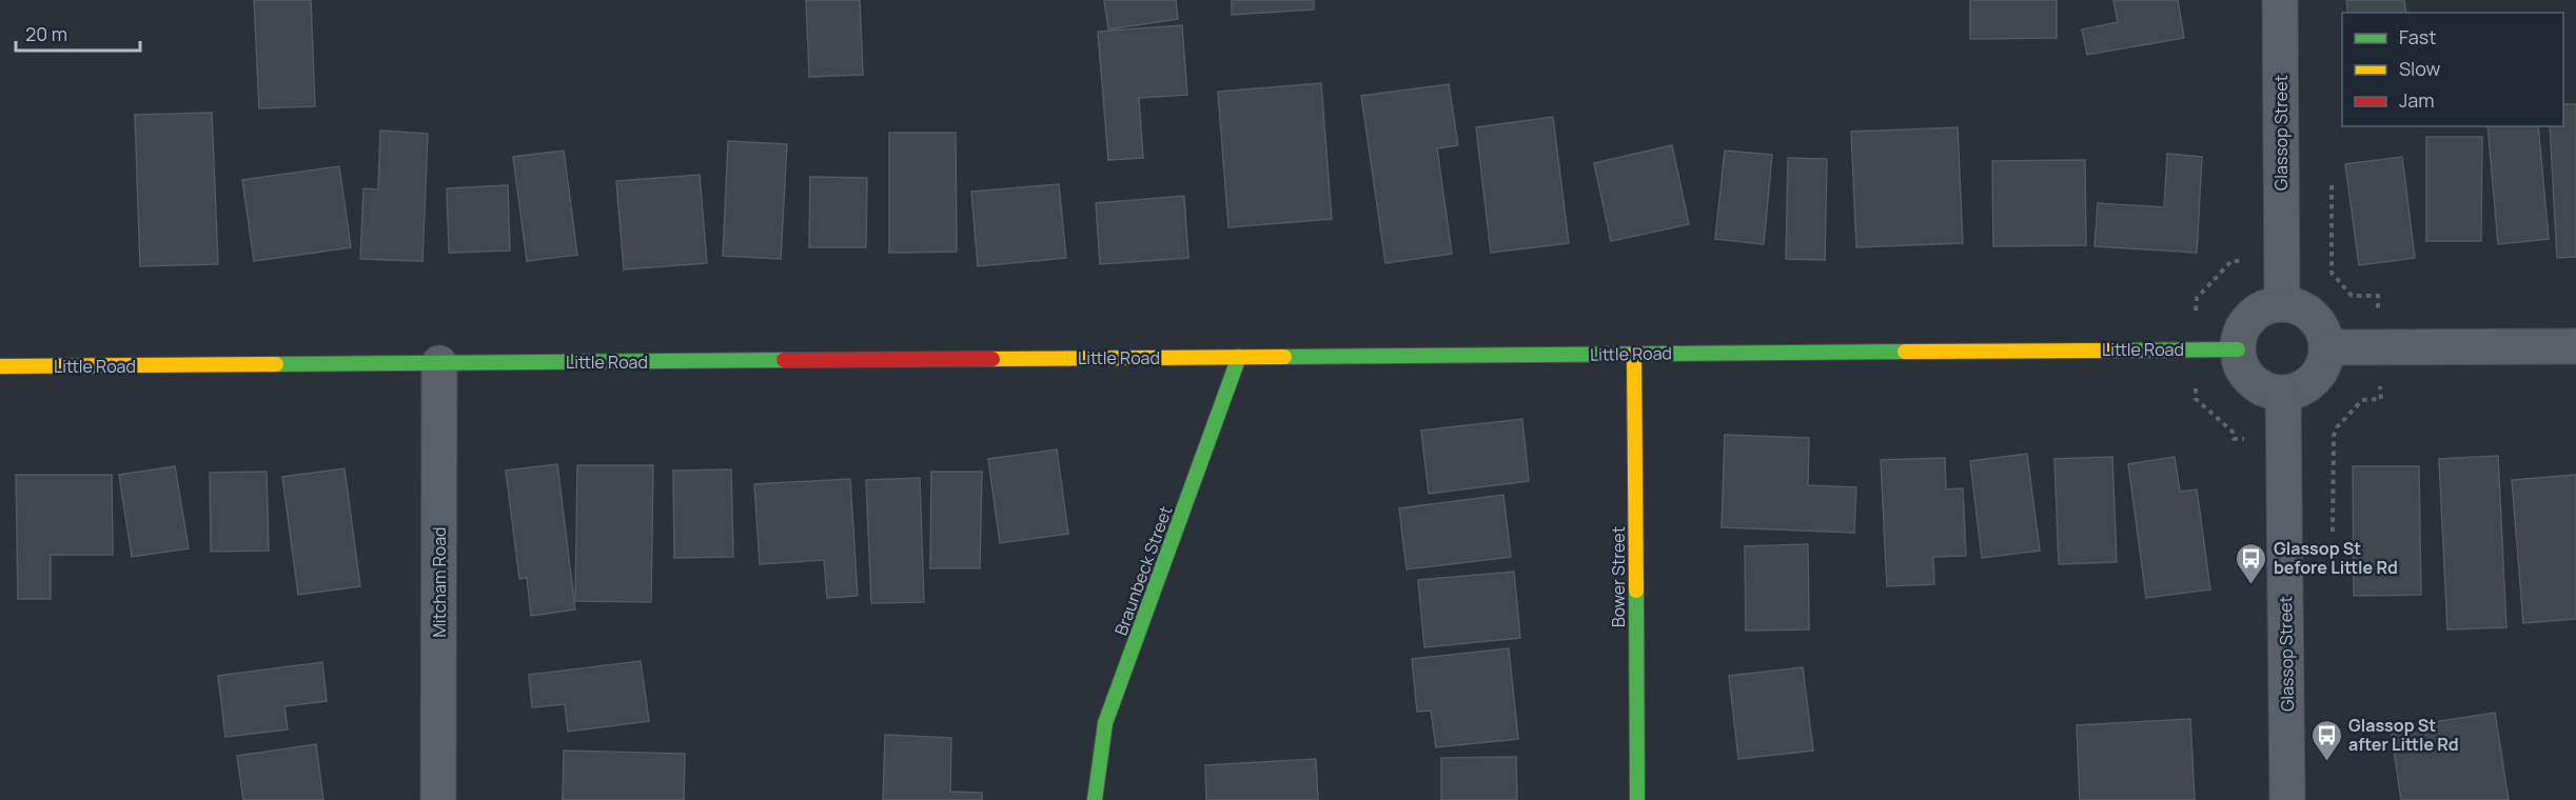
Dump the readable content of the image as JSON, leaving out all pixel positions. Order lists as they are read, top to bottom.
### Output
{
  "streets": {
    "street": [
      "Glassop Street",
      "Little Road",
      "Braunbeck Street",
      "Bower Street",
      "Mitcham Road"
    ]
  },
  "crossings": [
    ["Glassop Street", "Little Road"],
    ["Little Road", "Braunbeck Street"],
    ["Little Road", "Bower Street"],
    ["Little Road", "Mitcham Road"]
  ],
  "places": {
    "bus stop": ["Glassop St before Little Rd", "Glassop St after Little Rd"]
  },
  "legend": ["Fast", "Slow", "Jam"],
  "scale_bar": "20 m"
}
